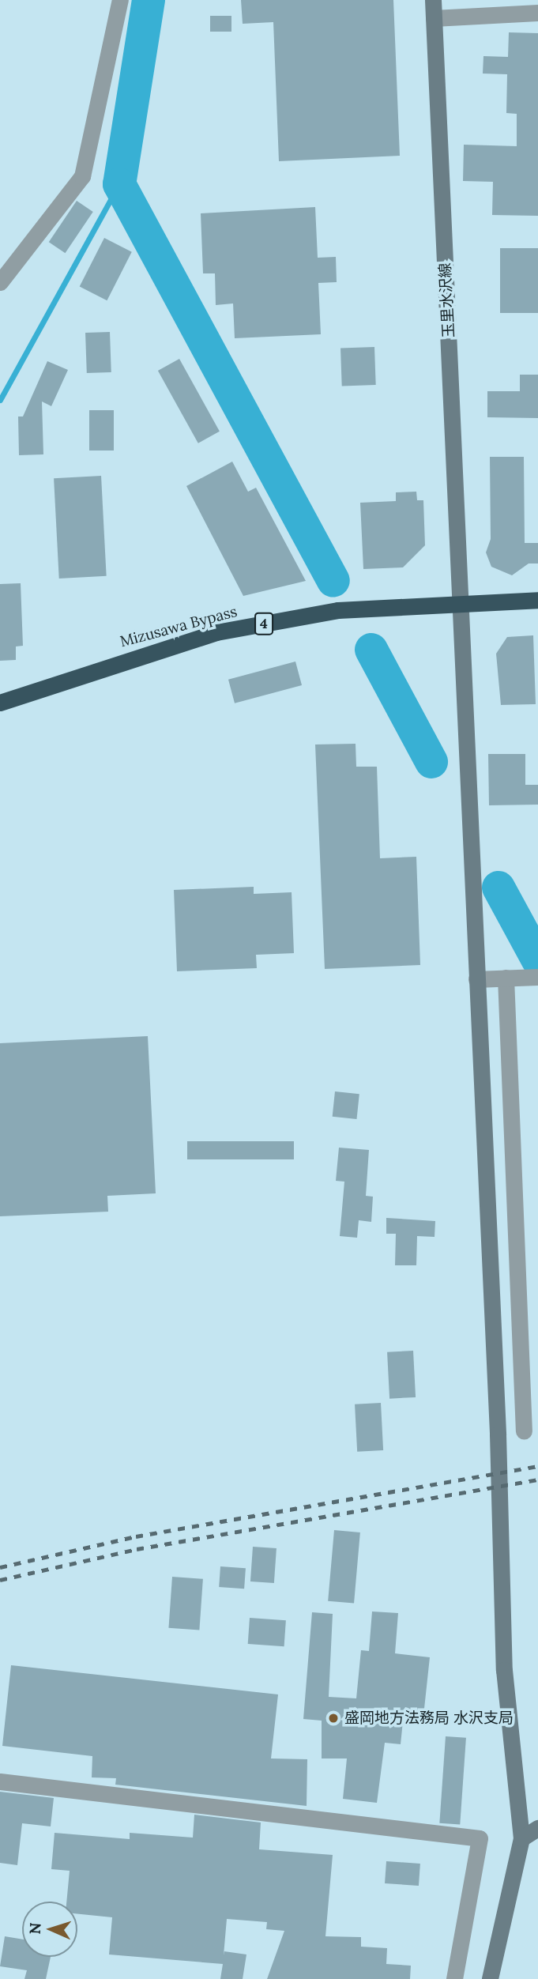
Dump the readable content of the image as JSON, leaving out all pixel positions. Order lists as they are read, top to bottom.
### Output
{
  "streets": {
    "highway": ["4", "Mizusawa Bypass"],
    "street": ["玉里水沢線"]
  },
  "crossings": [
    ["玉里水沢線", "Mizusawa Bypass"]
  ],
  "places": ["盛岡地方法務局 水沢支局"],
  "north": "left"
}
